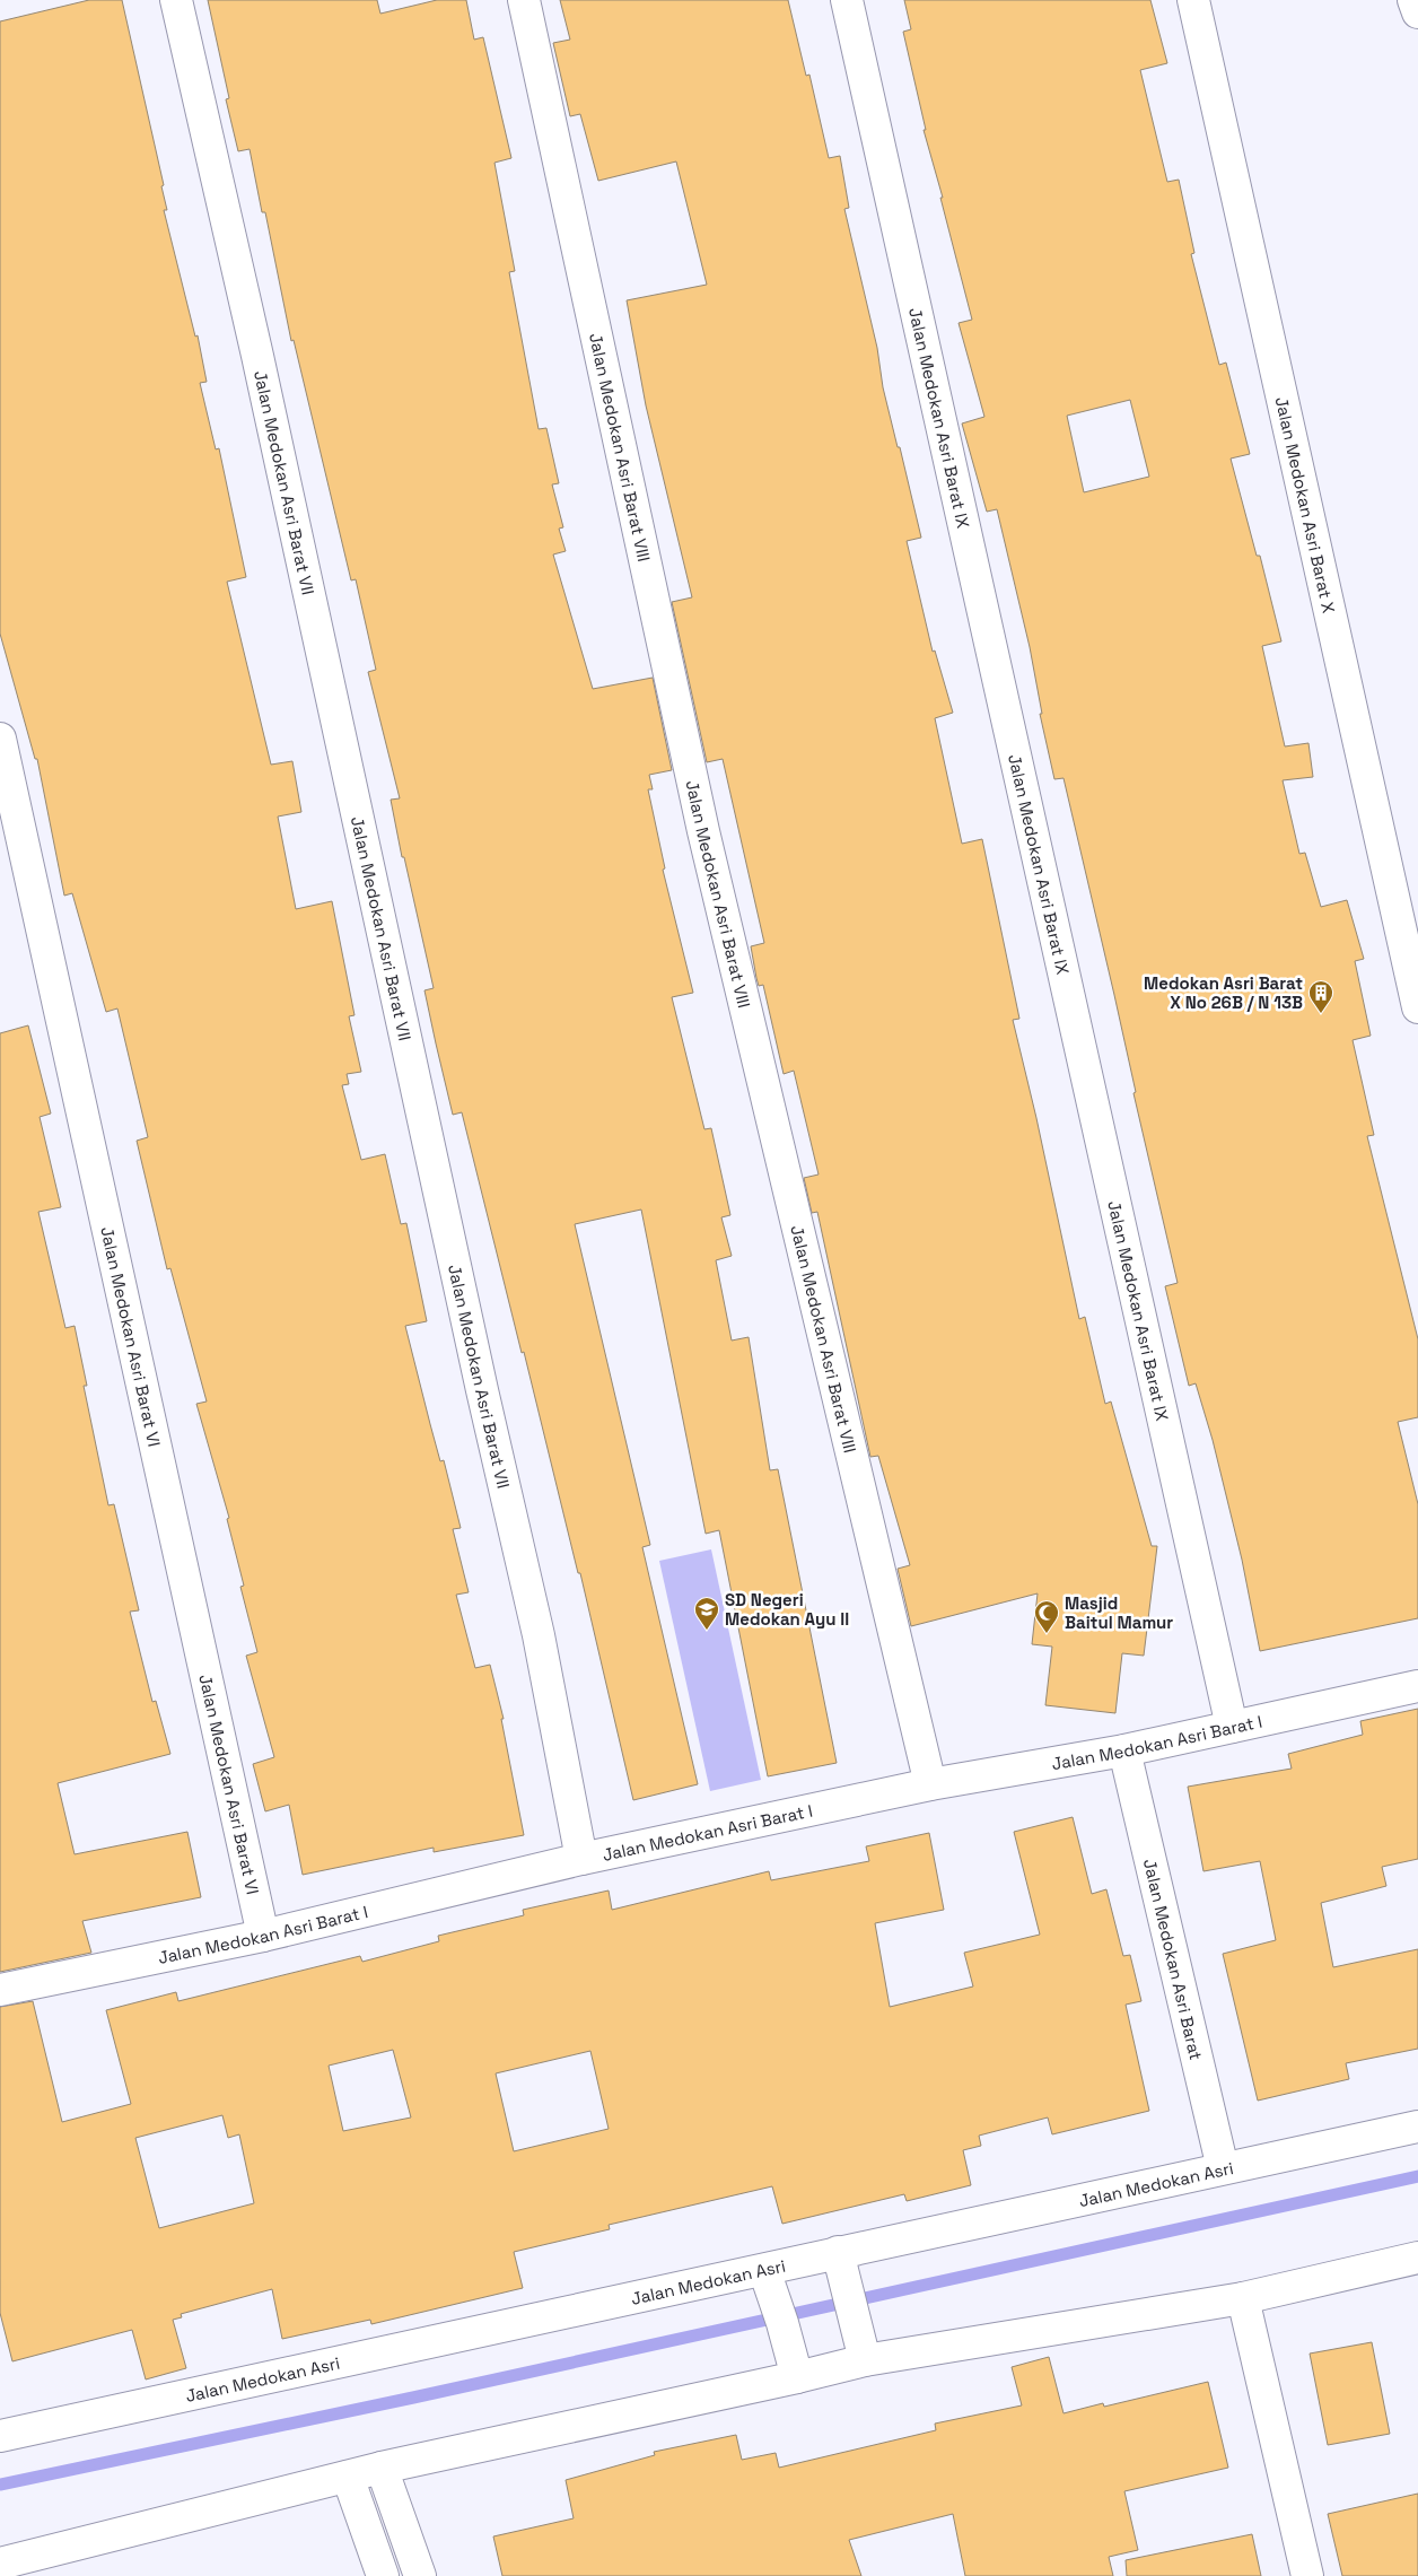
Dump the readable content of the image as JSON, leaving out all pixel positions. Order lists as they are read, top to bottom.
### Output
{
  "streets": {
    "street": [
      "Jalan Medokan Asri Barat IX",
      "Jalan Medokan Asri Barat VIII",
      "Jalan Medokan Asri Barat VII",
      "Jalan Medokan Asri Barat X",
      "Jalan Medokan Asri Barat VI",
      "Jalan Medokan Asri Barat I",
      "Jalan Medokan Asri Barat",
      "Jalan Medokan Asri"
    ]
  },
  "crossings": [
    ["Jalan Medokan Asri Barat IX", "Jalan Medokan Asri Barat I"],
    ["Jalan Medokan Asri Barat VIII", "Jalan Medokan Asri Barat I"],
    ["Jalan Medokan Asri Barat VII", "Jalan Medokan Asri Barat I"],
    ["Jalan Medokan Asri Barat VI", "Jalan Medokan Asri Barat I"],
    ["Jalan Medokan Asri Barat I", "Jalan Medokan Asri Barat"],
    ["Jalan Medokan Asri Barat", "Jalan Medokan Asri"]
  ],
  "places": {
    "building": ["Medokan Asri Barat X No 26B / N 13B"],
    "school or university": ["SD Negeri Medokan Ayu II"],
    "mosque": ["Masjid Baitul Mamur"]
  }
}
